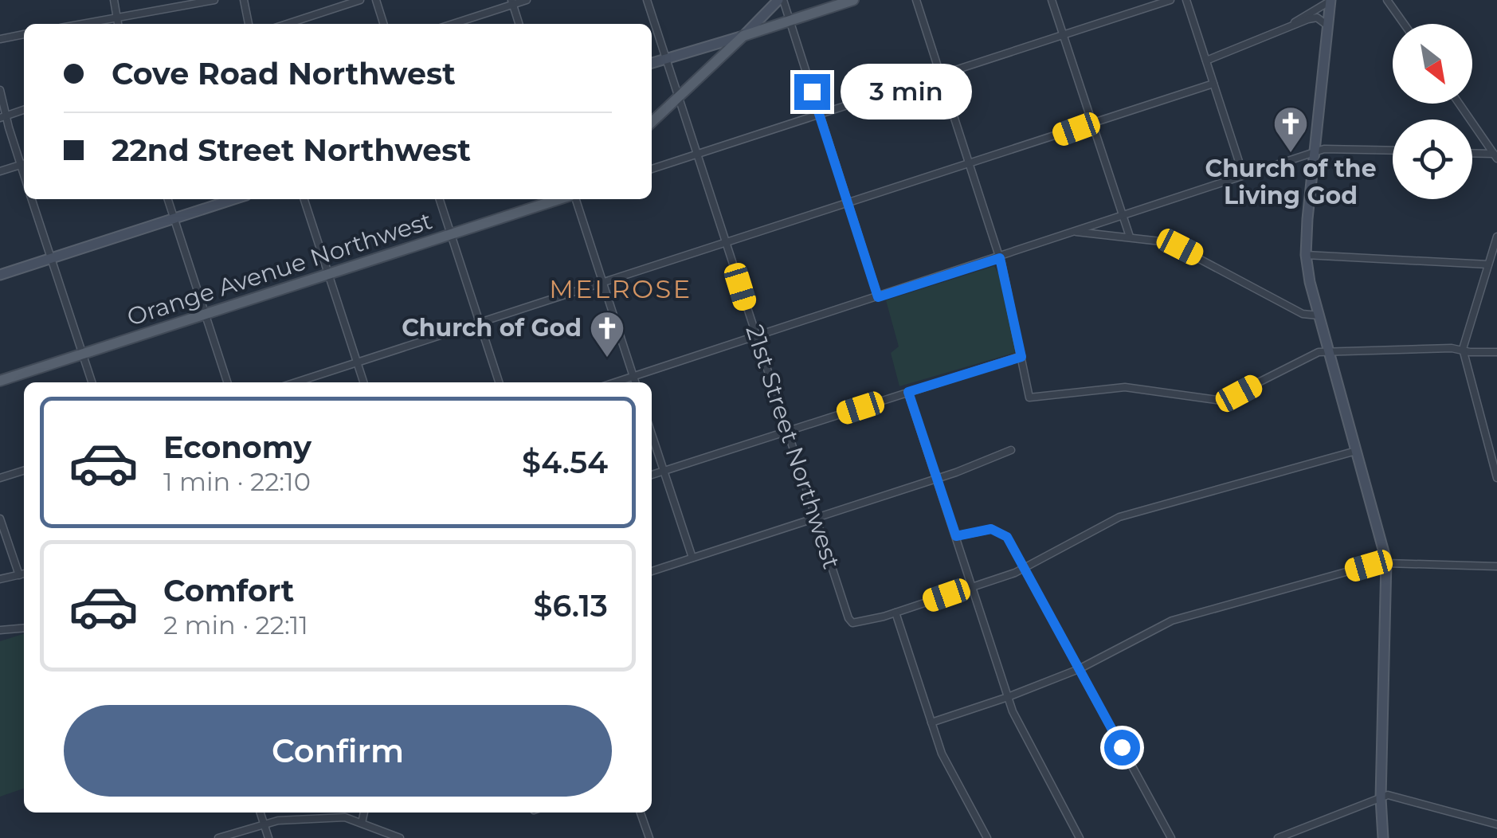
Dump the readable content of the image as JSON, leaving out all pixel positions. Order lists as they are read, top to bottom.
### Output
{
  "streets": {
    "main road": ["Orange Avenue Northwest"],
    "street": ["21st Street Northwest"]
  },
  "districts": ["MELROSE"],
  "places": {
    "church": ["Church of the Living God", "Church of God"]
  },
  "north": "bottom right",
  "page": {
    "banner": ["Cove Road Northwest", "22nd Street Northwest"],
    "bubble": "3 min",
    "list": [
      {
        "name": "Economy",
        "note": "1 min · 22:10",
        "value": "$4.54"
      },
      {
        "name": "Comfort",
        "note": "2 min · 22:11",
        "value": "$6.13"
      }
    ],
    "buttons": "Confirm"
  }
}
